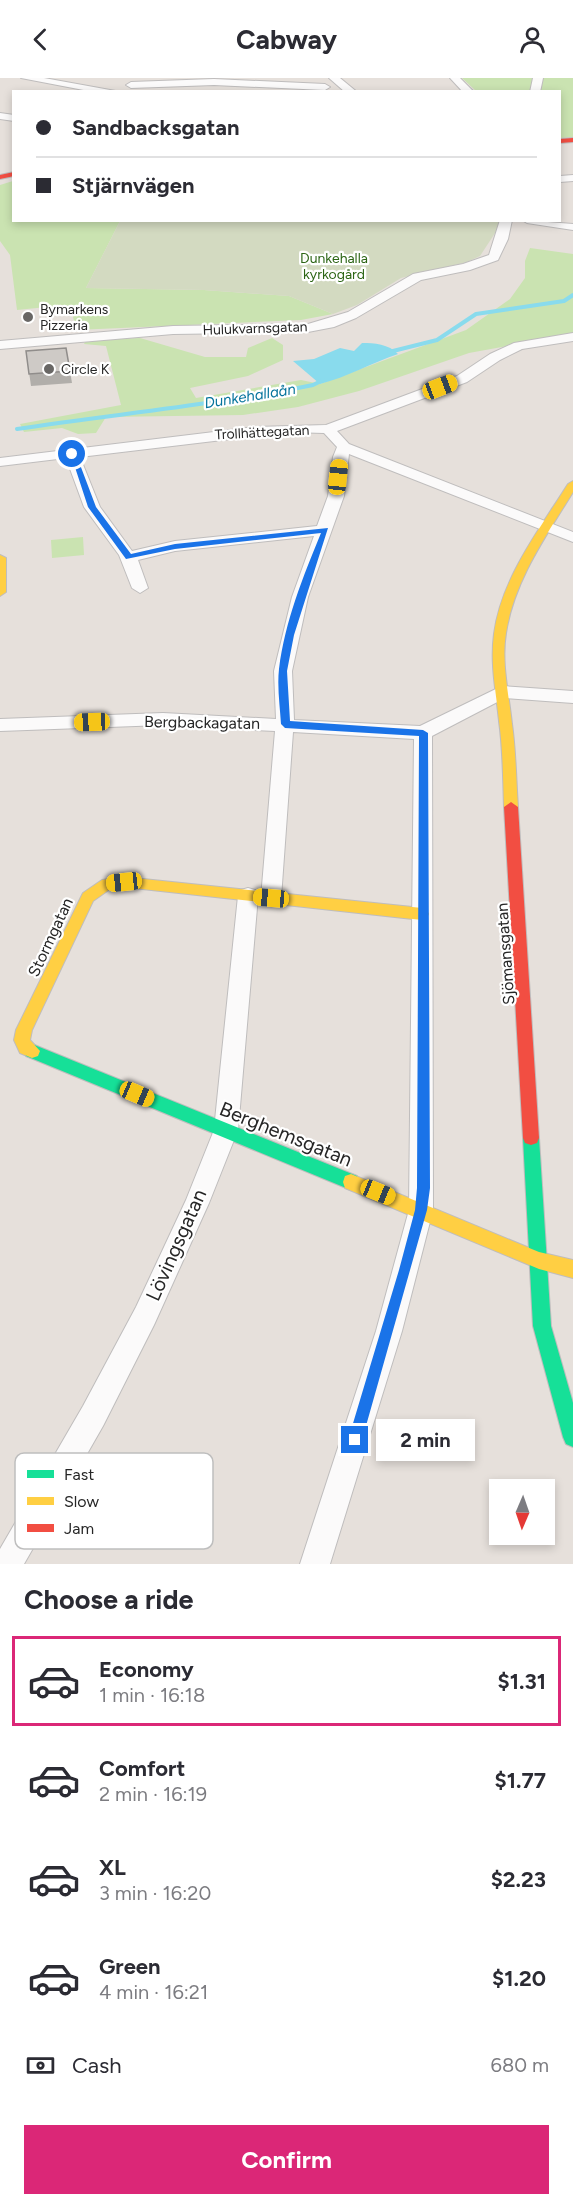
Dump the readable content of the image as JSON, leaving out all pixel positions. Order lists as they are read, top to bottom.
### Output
{
  "streets": {
    "street": [
      "Hulukvarnsgatan",
      "Trollhättegatan",
      "Bergbackagatan",
      "Stormgatan",
      "Sjömansgatan",
      "Berghemsgatan",
      "Lövingsgatan"
    ]
  },
  "crossings": [
    ["Trollhättegatan", "Sjömansgatan"],
    ["Trollhättegatan", "Lövingsgatan"],
    ["Bergbackagatan", "Lövingsgatan"],
    ["Stormgatan", "Berghemsgatan"],
    ["Stormgatan", "Lövingsgatan"],
    ["Sjömansgatan", "Berghemsgatan"],
    ["Berghemsgatan", "Lövingsgatan"]
  ],
  "water": ["Dunkehallaån"],
  "parks": ["Dunkehalla kyrkogård"],
  "places": ["Bymarkens Pizzeria", "Circle K"],
  "legend": ["Fast", "Slow", "Jam"],
  "north": "bottom",
  "page": {
    "header": "Cabway",
    "banner": ["Sandbacksgatan", "Stjärnvägen"],
    "bubble": "2 min",
    "heading": "Choose a ride",
    "list": [
      {
        "name": "Economy",
        "note": "1 min · 16:18",
        "value": "$1.31"
      },
      {
        "name": "Comfort",
        "note": "2 min · 16:19",
        "value": "$1.77"
      },
      {
        "name": "XL",
        "note": "3 min · 16:20",
        "value": "$2.23"
      },
      {
        "name": "Green",
        "note": "4 min · 16:21",
        "value": "$1.20"
      }
    ],
    "pay": ["Cash", "680 m"],
    "buttons": "Confirm"
  }
}
